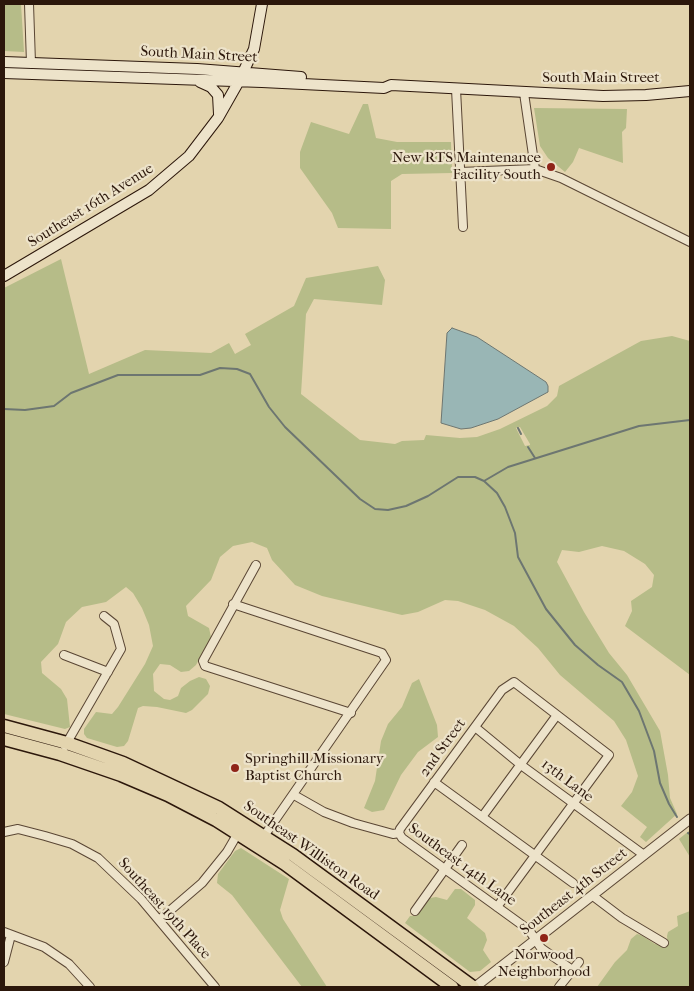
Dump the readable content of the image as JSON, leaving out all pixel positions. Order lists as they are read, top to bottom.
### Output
{
  "streets": {
    "highway": ["Southeast Williston Road"],
    "main road": ["South Main Street", "Southeast 16th Avenue"],
    "street": [
      "2nd Street",
      "13th Lane",
      "Southeast 14th Lane",
      "Southeast 4th Street",
      "Southeast 19th Place"
    ]
  },
  "crossings": [
    ["South Main Street", "Southeast 16th Avenue"],
    ["2nd Street", "13th Lane"],
    ["2nd Street", "Southeast 14th Lane"],
    ["13th Lane", "Southeast 4th Street"],
    ["Southeast Williston Road", "Southeast 4th Street"],
    ["Southeast 14th Lane", "Southeast 4th Street"]
  ],
  "places": ["New RTS Maintenance Facility South", "Springhill Missionary Baptist Church", "Norwood Neighborhood"]
}
